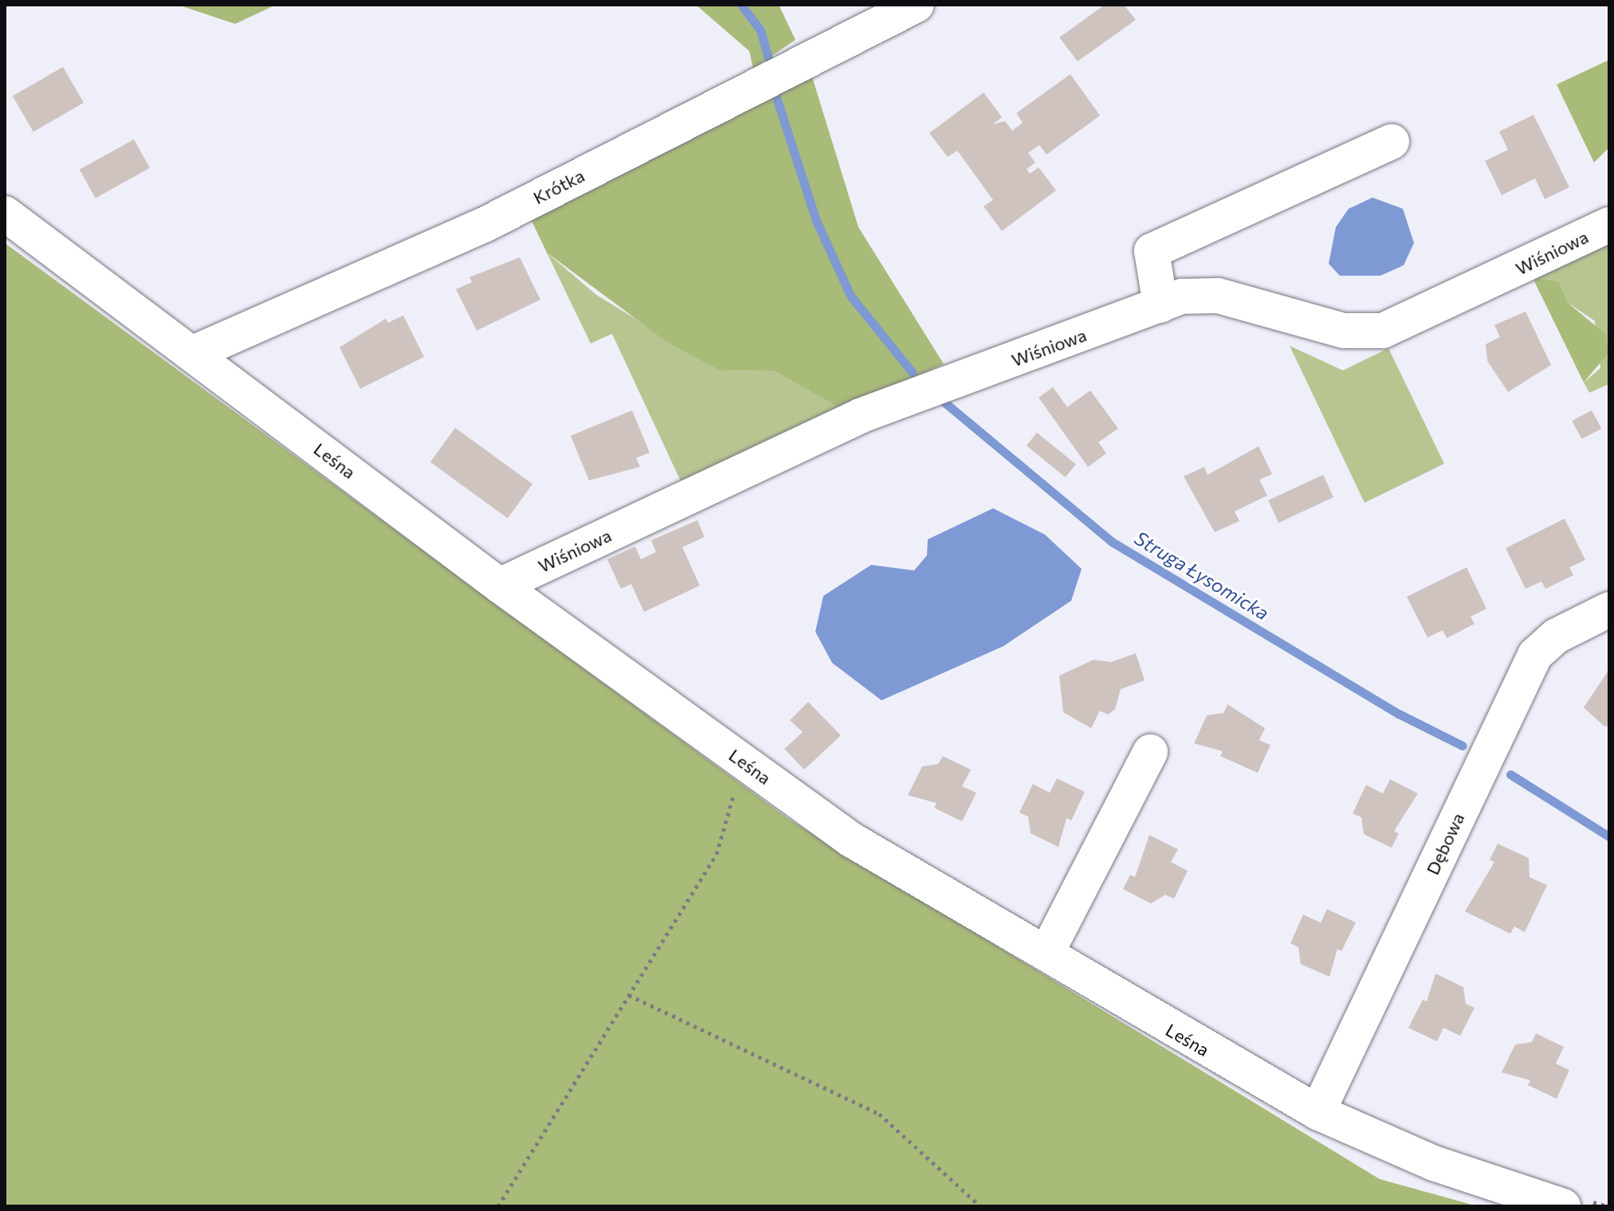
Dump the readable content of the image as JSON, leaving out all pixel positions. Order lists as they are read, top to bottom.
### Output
{
  "streets": {
    "street": [
      "Krótka",
      "Wiśniowa",
      "Leśna",
      "Dębowa"
    ]
  },
  "crossings": [
    ["Krótka", "Leśna"],
    ["Wiśniowa", "Leśna"],
    ["Leśna", "Dębowa"]
  ],
  "water": ["Struga Łysomicka"]
}
